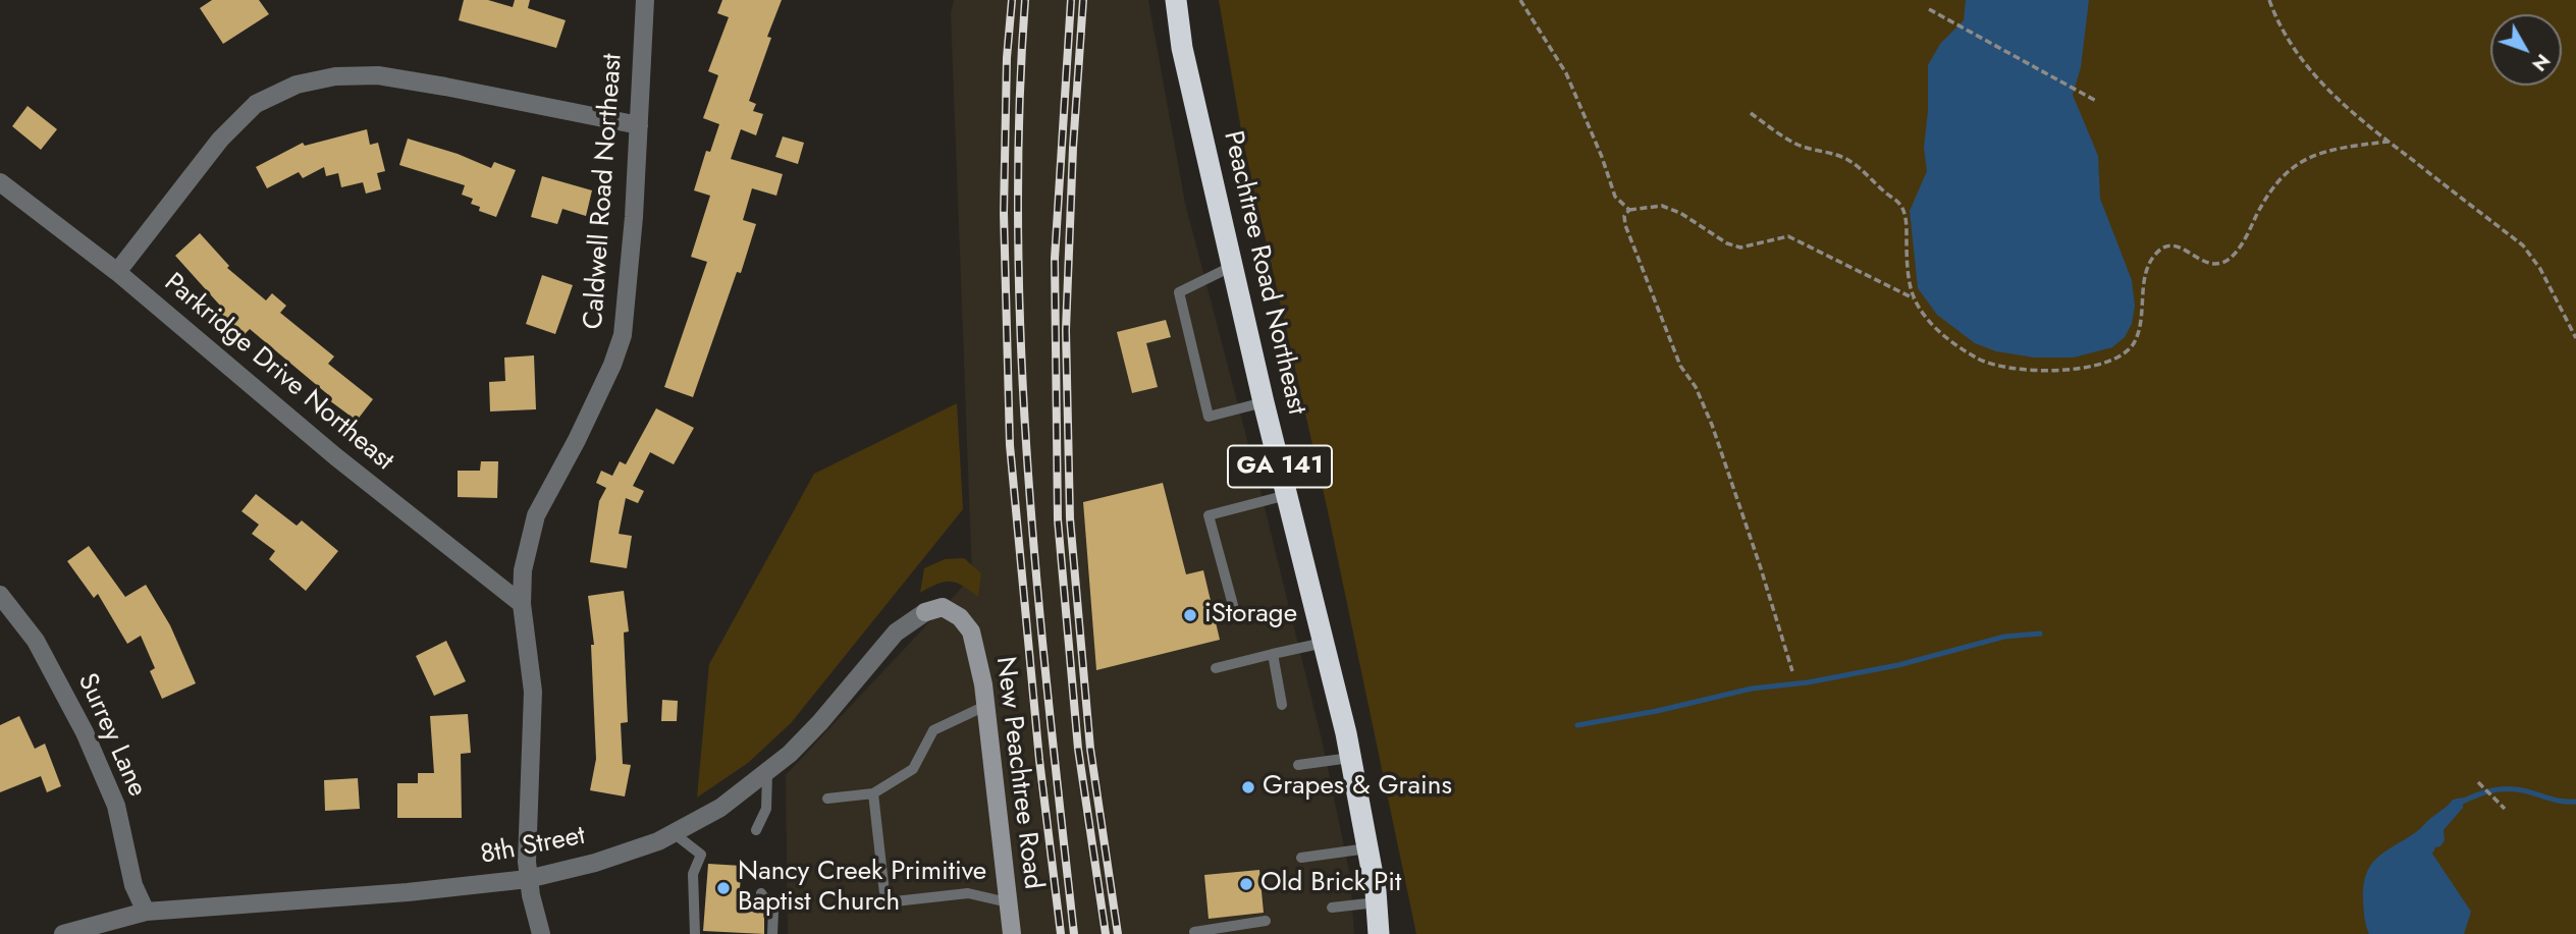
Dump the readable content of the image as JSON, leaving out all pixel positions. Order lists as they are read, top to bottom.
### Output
{
  "streets": {
    "highway": ["Peachtree Road Northeast", "GA 141"],
    "street": [
      "Caldwell Road Northeast",
      "Parkridge Drive Northeast",
      "Surrey Lane",
      "New Peachtree Road",
      "8th Street"
    ]
  },
  "crossings": [
    ["Caldwell Road Northeast", "Parkridge Drive Northeast"],
    ["Caldwell Road Northeast", "8th Street"],
    ["Surrey Lane", "8th Street"],
    ["New Peachtree Road", "8th Street"]
  ],
  "places": [
    "iStorage",
    "Grapes & Grains",
    "Old Brick Pit",
    "Nancy Creek Primitive Baptist Church"
  ],
  "north": "bottom right"
}
